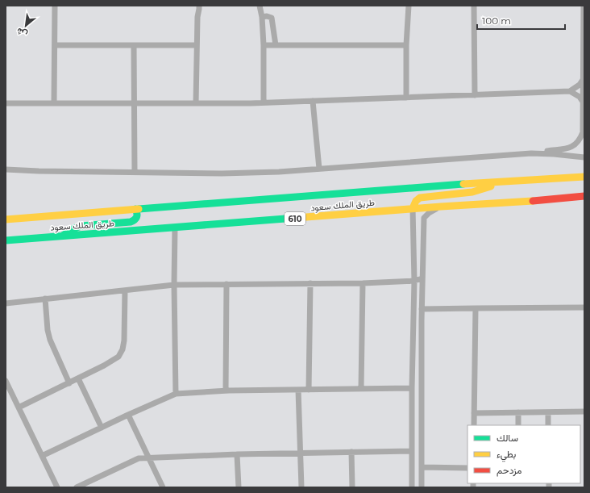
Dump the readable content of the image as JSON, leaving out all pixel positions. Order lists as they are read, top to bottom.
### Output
{
  "streets": {
    "main road": ["طريق الملك سعود", "610"]
  },
  "legend": ["سالك", "بطيء", "مزدحم"],
  "scale_bar": "100 m",
  "north": "bottom left"
}
